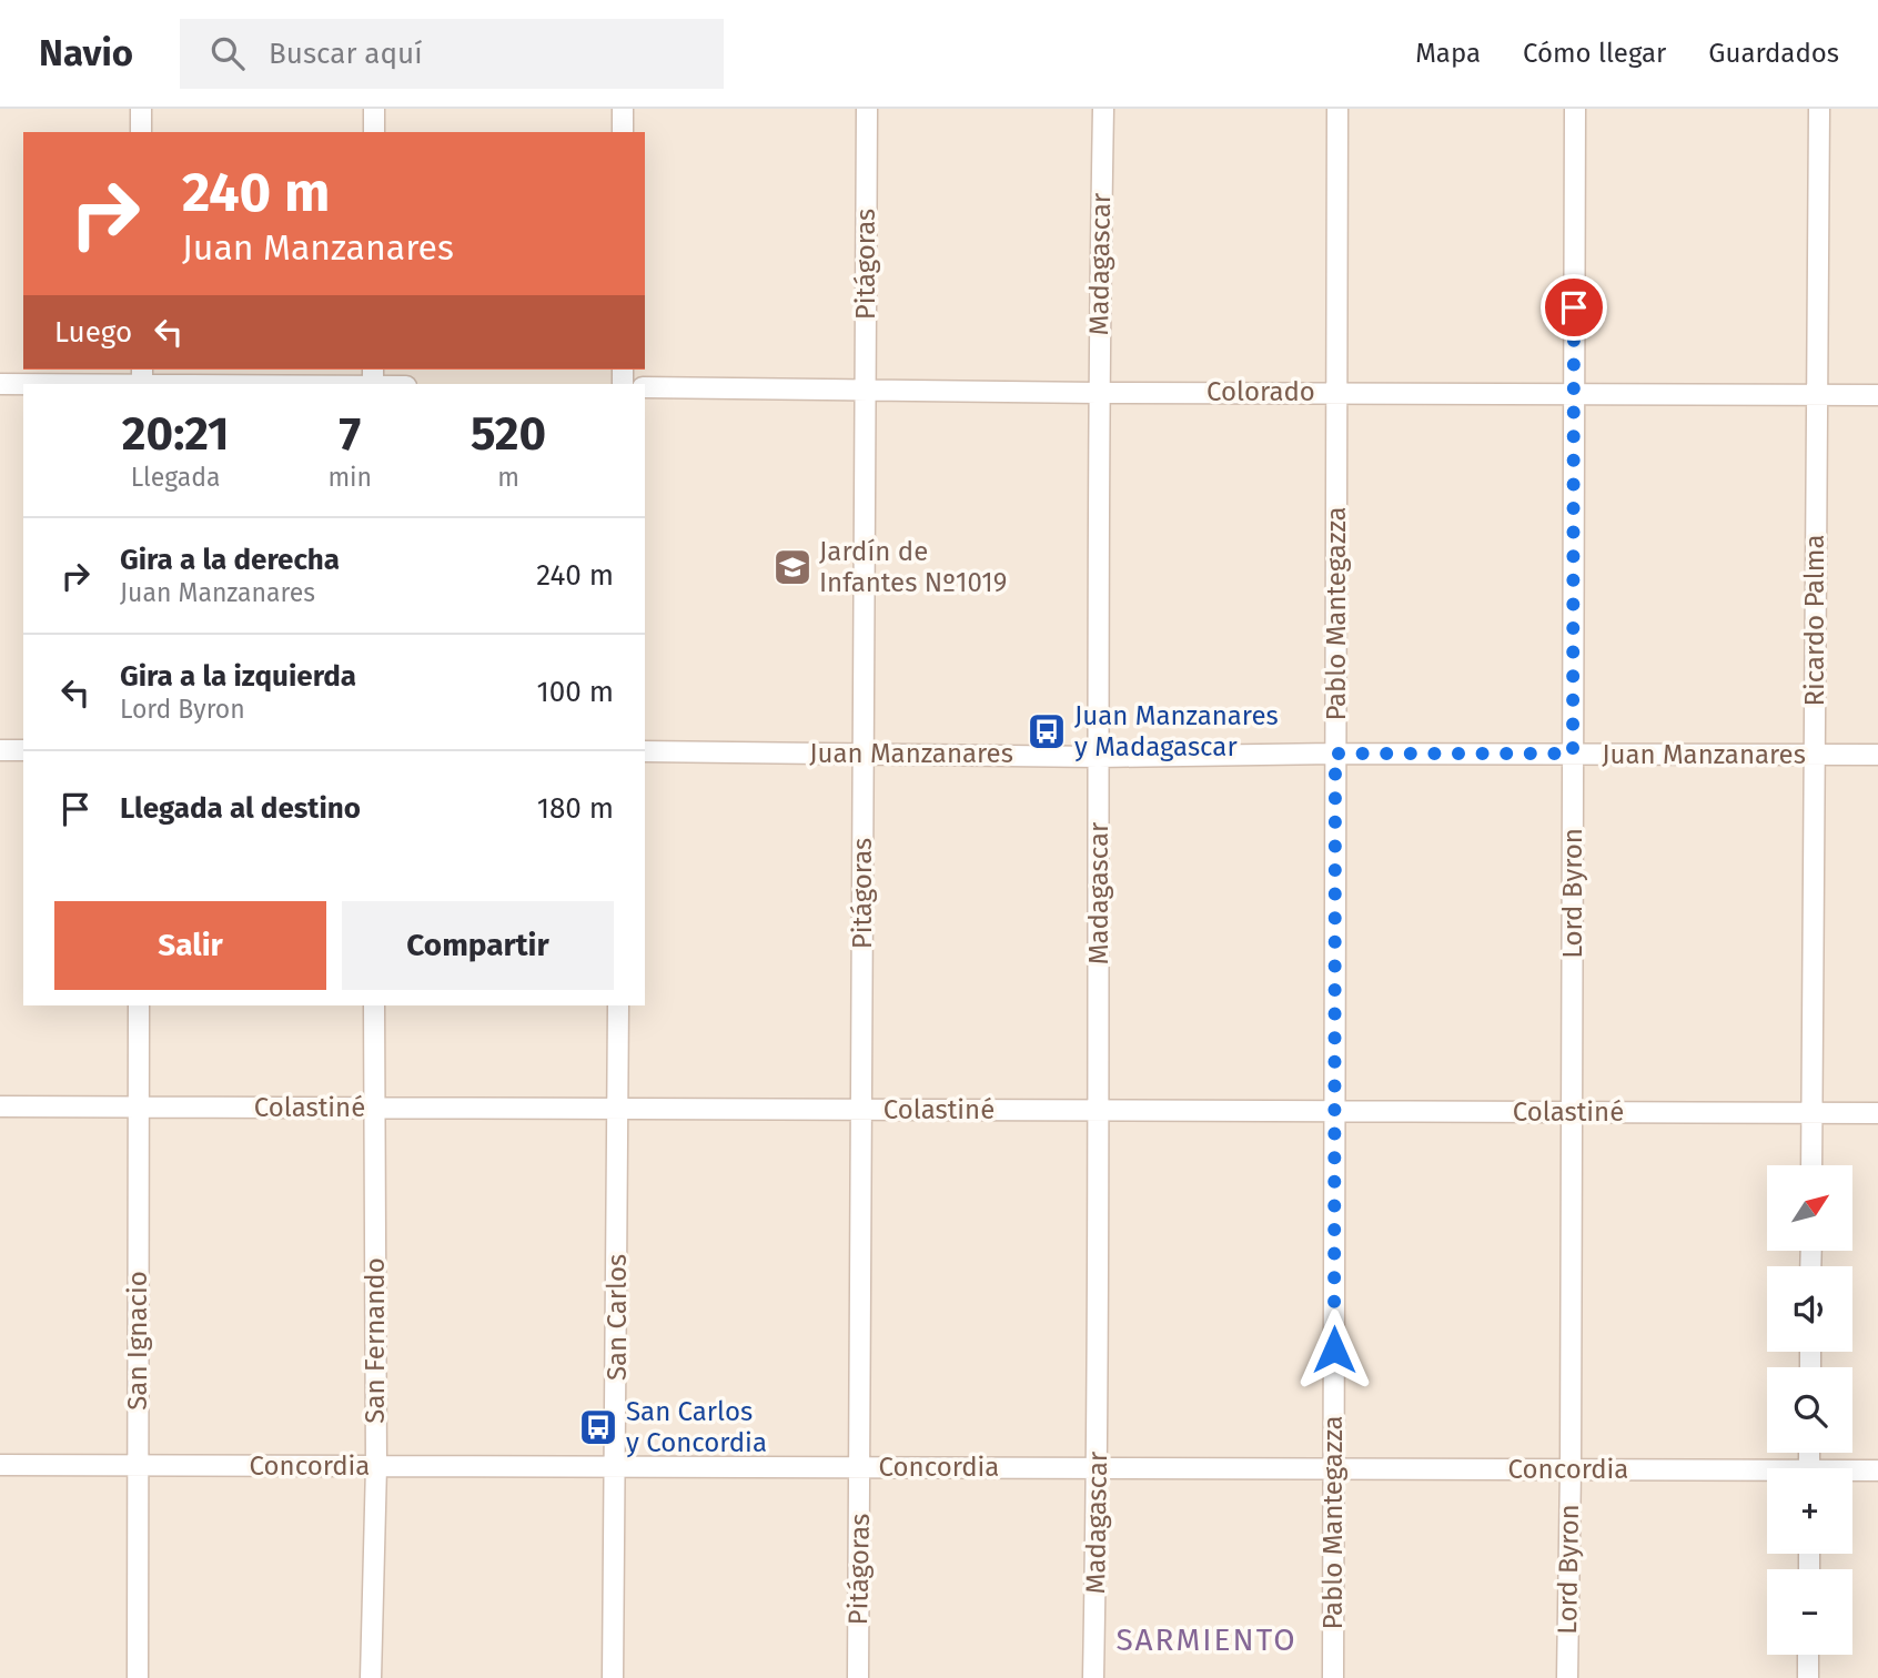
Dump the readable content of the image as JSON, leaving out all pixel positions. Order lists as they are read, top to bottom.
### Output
{
  "streets": {
    "street": [
      "Pitágoras",
      "Madagascar",
      "Colorado",
      "Pablo Mantegazza",
      "Ricardo Palma",
      "Juan Manzanares",
      "Lord Byron",
      "Colastiné",
      "San Carlos",
      "San Ignacio",
      "San Fernando",
      "Concordia"
    ]
  },
  "crossings": [
    ["Pitágoras", "Colorado"],
    ["Pitágoras", "Juan Manzanares"],
    ["Pitágoras", "Colastiné"],
    ["Pitágoras", "Concordia"],
    ["Madagascar", "Colorado"],
    ["Madagascar", "Juan Manzanares"],
    ["Madagascar", "Colastiné"],
    ["Madagascar", "Concordia"],
    ["Colorado", "Pablo Mantegazza"],
    ["Colorado", "Ricardo Palma"],
    ["Colorado", "Lord Byron"],
    ["Pablo Mantegazza", "Juan Manzanares"],
    ["Pablo Mantegazza", "Colastiné"],
    ["Pablo Mantegazza", "Concordia"],
    ["Ricardo Palma", "Juan Manzanares"],
    ["Ricardo Palma", "Colastiné"],
    ["Juan Manzanares", "Lord Byron"],
    ["Lord Byron", "Colastiné"],
    ["Lord Byron", "Concordia"],
    ["Colastiné", "San Carlos"],
    ["Colastiné", "San Ignacio"],
    ["Colastiné", "San Fernando"],
    ["San Carlos", "Concordia"],
    ["San Ignacio", "Concordia"],
    ["San Fernando", "Concordia"]
  ],
  "districts": ["SARMIENTO"],
  "places": {
    "school or university": ["Jardín de Infantes Nº1019"],
    "bus stop": ["Juan Manzanares y Madagascar", "San Carlos y Concordia"]
  },
  "north": "top right",
  "page": {
    "header": "Navio",
    "search": "Buscar aquí",
    "nav": ["Mapa", "Cómo llegar", "Guardados"],
    "turn": ["240 m", "Juan Manzanares"],
    "then": "Luego",
    "eta": [
      "20:21",
      "Llegada",
      "7",
      "min",
      "520",
      "m"
    ],
    "list": [
      {
        "name": "Gira a la derecha",
        "note": "Juan Manzanares",
        "value": "240 m"
      },
      {
        "name": "Gira a la izquierda",
        "note": "Lord Byron",
        "value": "100 m"
      },
      {
        "name": "Llegada al destino",
        "value": "180 m"
      }
    ],
    "buttons": ["Salir", "Compartir"],
    "map_buttons": ["+", "−"]
  }
}
